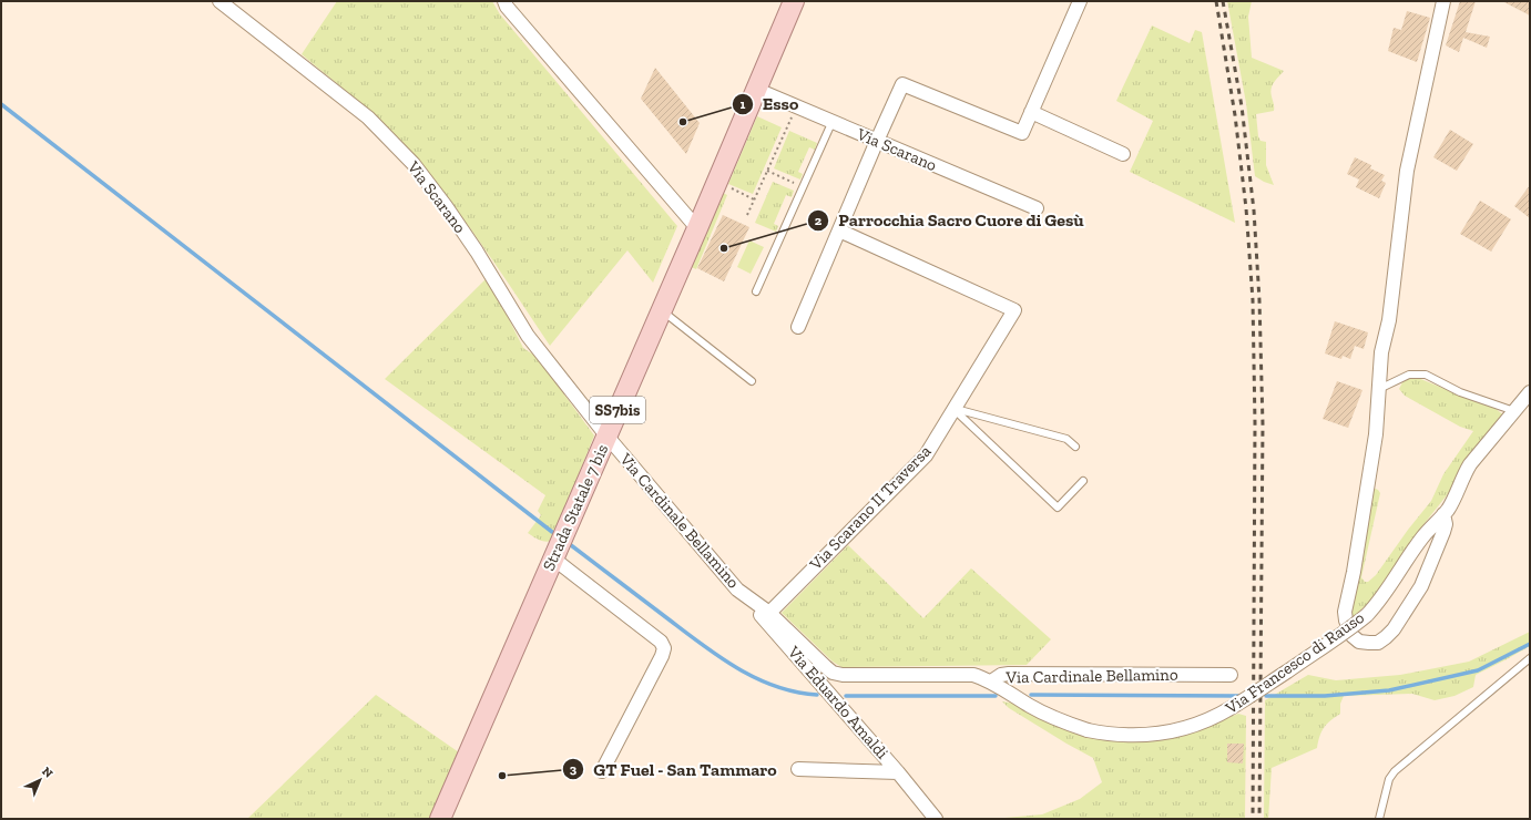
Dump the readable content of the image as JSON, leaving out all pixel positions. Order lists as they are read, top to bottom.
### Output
{
  "streets": {
    "main road": ["SS7bis", "Strada Statale 7 bis"],
    "street": [
      "Via Scarano",
      "Via Scarano II Traversa",
      "Via Cardinale Bellamino",
      "Via Francesco di Rauso",
      "Via Eduardo Amaldi"
    ]
  },
  "crossings": [
    ["Via Scarano", "Strada Statale 7 bis"],
    ["Via Scarano", "Via Cardinale Bellamino"],
    ["Strada Statale 7 bis", "Via Cardinale Bellamino"],
    ["Via Scarano II Traversa", "Via Cardinale Bellamino"],
    ["Via Cardinale Bellamino", "Via Francesco di Rauso"],
    ["Via Cardinale Bellamino", "Via Eduardo Amaldi"]
  ],
  "places": ["Esso", "Parrocchia Sacro Cuore di Gesù", "GT Fuel - San Tammaro"],
  "north": "top right"
}
